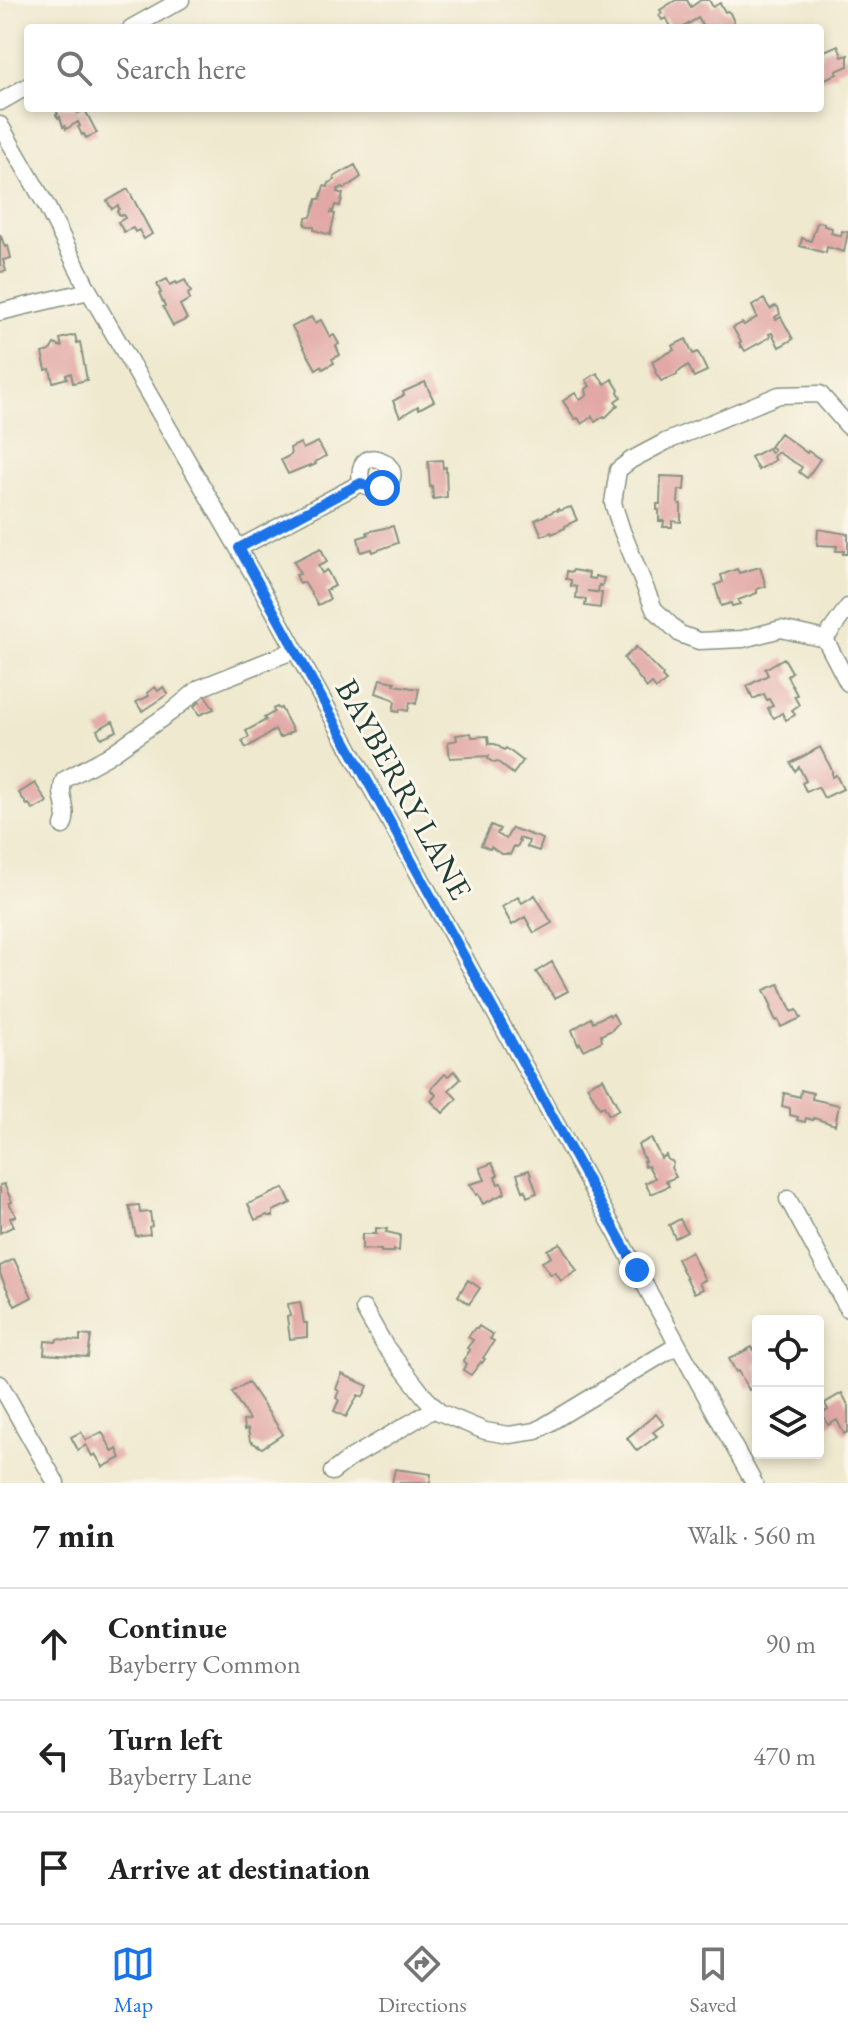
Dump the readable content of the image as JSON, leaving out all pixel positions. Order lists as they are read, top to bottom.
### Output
{
  "streets": {
    "street": ["BAYBERRY LANE"]
  },
  "page": {
    "search": "Search here",
    "heading": ["7 min", "Walk · 560 m"],
    "list": [
      ["Continue", "Bayberry Common", "90 m"],
      ["Turn left", "Bayberry Lane", "470 m"],
      "Arrive at destination"
    ],
    "nav": ["Map", "Directions", "Saved"]
  }
}
